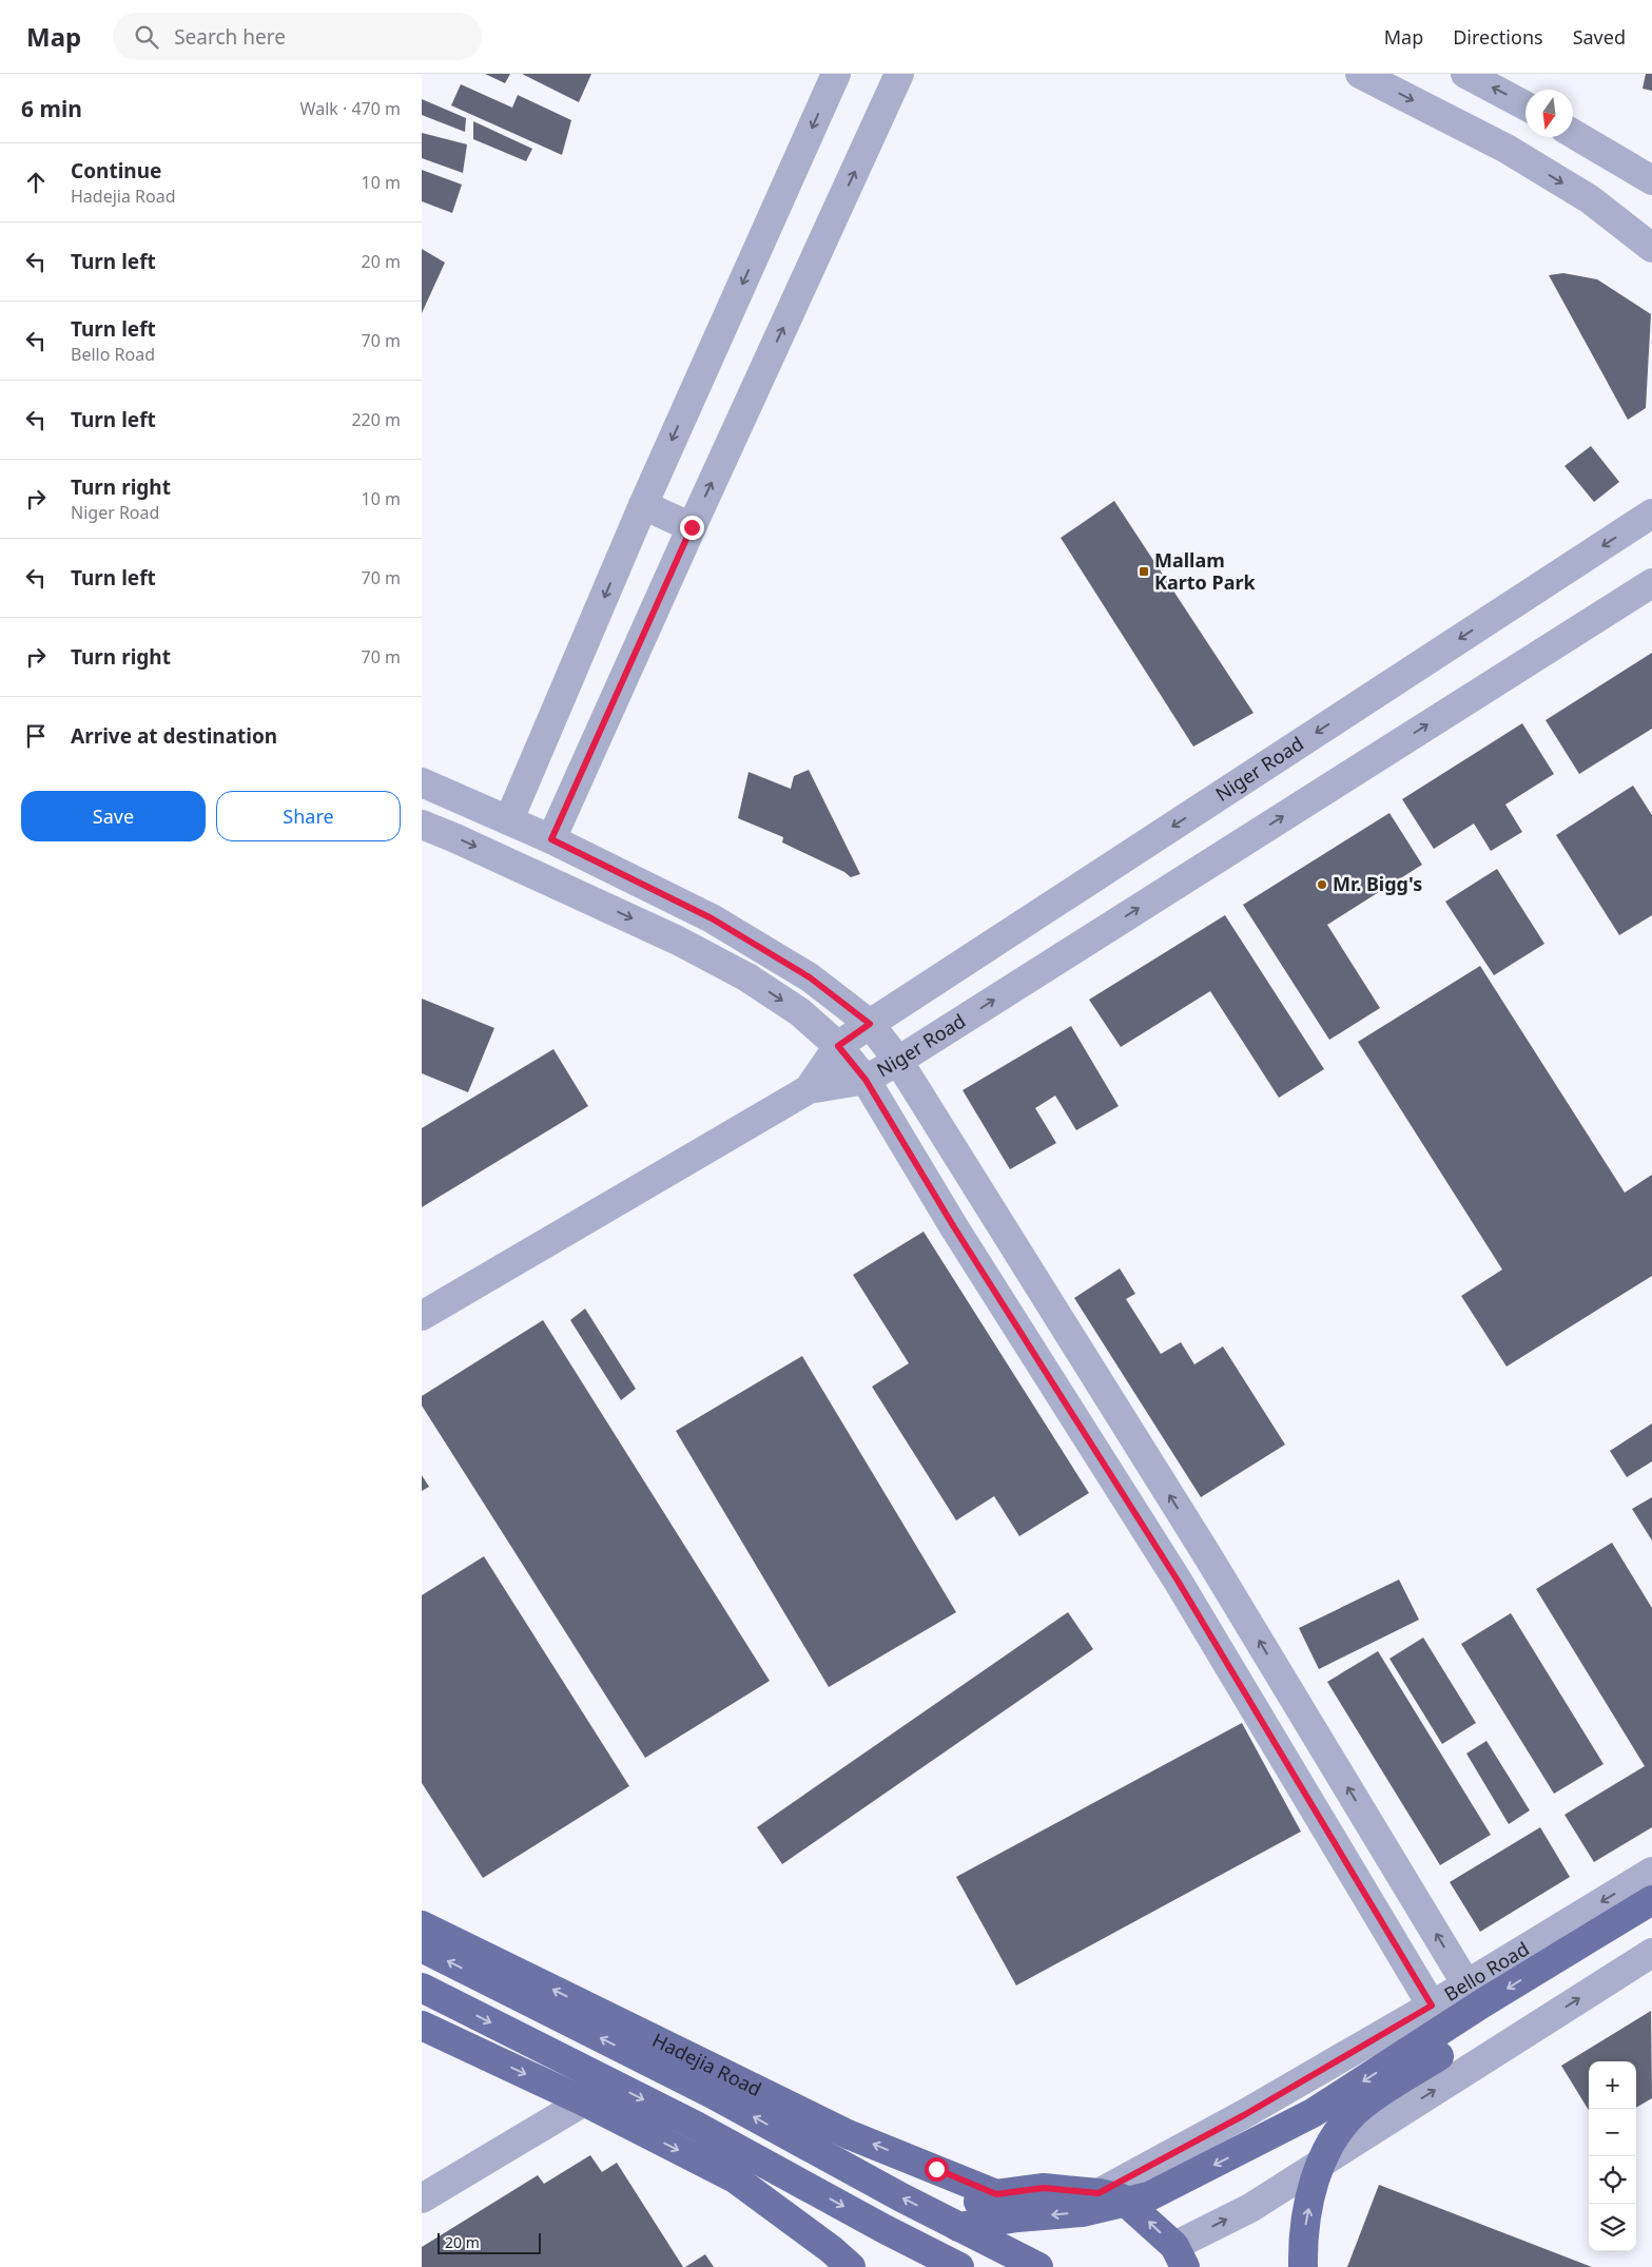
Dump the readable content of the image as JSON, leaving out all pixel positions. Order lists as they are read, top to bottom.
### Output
{
  "streets": {
    "main road": ["Hadejia Road"],
    "street": ["Niger Road", "Bello Road"]
  },
  "places": {
    "transit": ["Mallam Karto Park"],
    "other": ["Mr. Bigg's"]
  },
  "scale_bar": "20 m",
  "north": "bottom",
  "page": {
    "header": "Map",
    "search": "Search here",
    "nav": ["Map", "Directions", "Saved"],
    "heading": ["6 min", "Walk · 470 m"],
    "list": [
      ["Continue", "Hadejia Road", "10 m"],
      ["Turn left", "20 m"],
      ["Turn left", "Bello Road", "70 m"],
      ["Turn left", "220 m"],
      ["Turn right", "Niger Road", "10 m"],
      ["Turn left", "70 m"],
      ["Turn right", "70 m"],
      "Arrive at destination"
    ],
    "buttons": ["Save", "Share"],
    "map_buttons": ["+", "−"],
    "scale": "20 m"
  }
}
